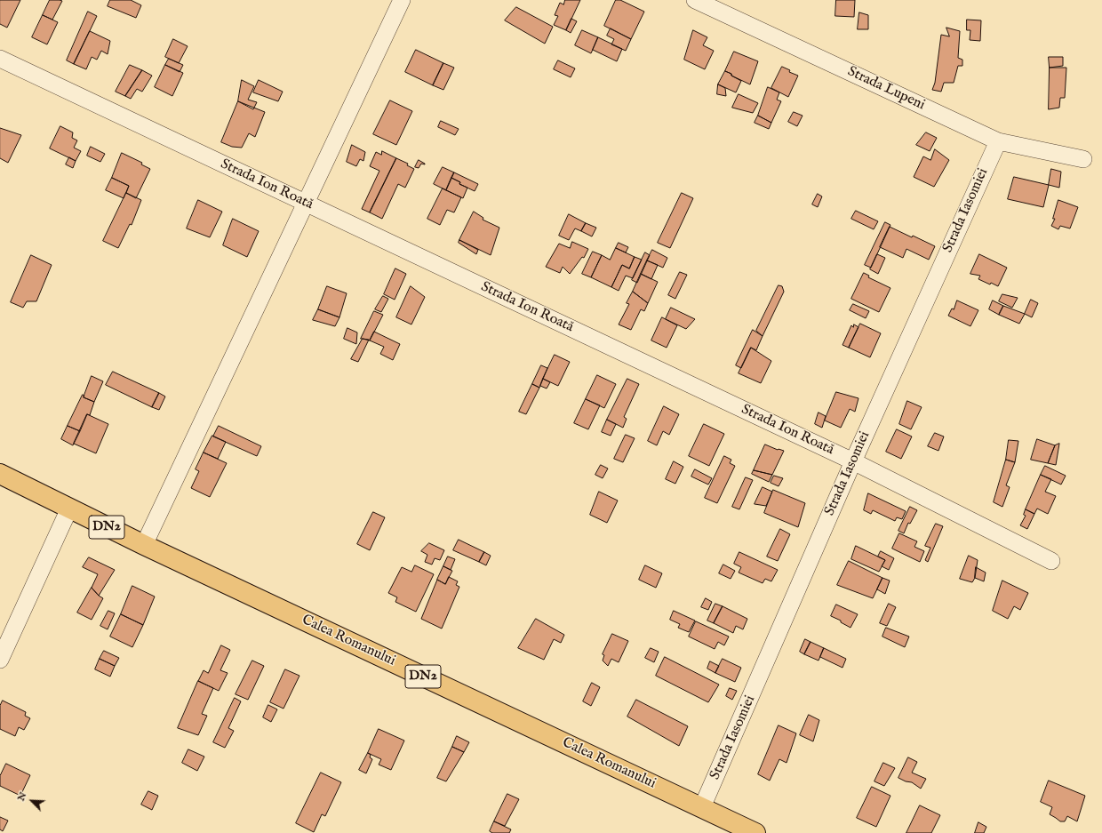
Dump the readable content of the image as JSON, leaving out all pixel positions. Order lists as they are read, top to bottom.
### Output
{
  "streets": {
    "main road": ["DN2", "Calea Romanului"],
    "street": ["Strada Lupeni", "Strada Ion Roată", "Strada Iasomiei"]
  },
  "crossings": [
    ["Strada Lupeni", "Strada Iasomiei"],
    ["Strada Ion Roată", "Strada Iasomiei"],
    ["Strada Iasomiei", "Calea Romanului"]
  ],
  "north": "top left"
}
